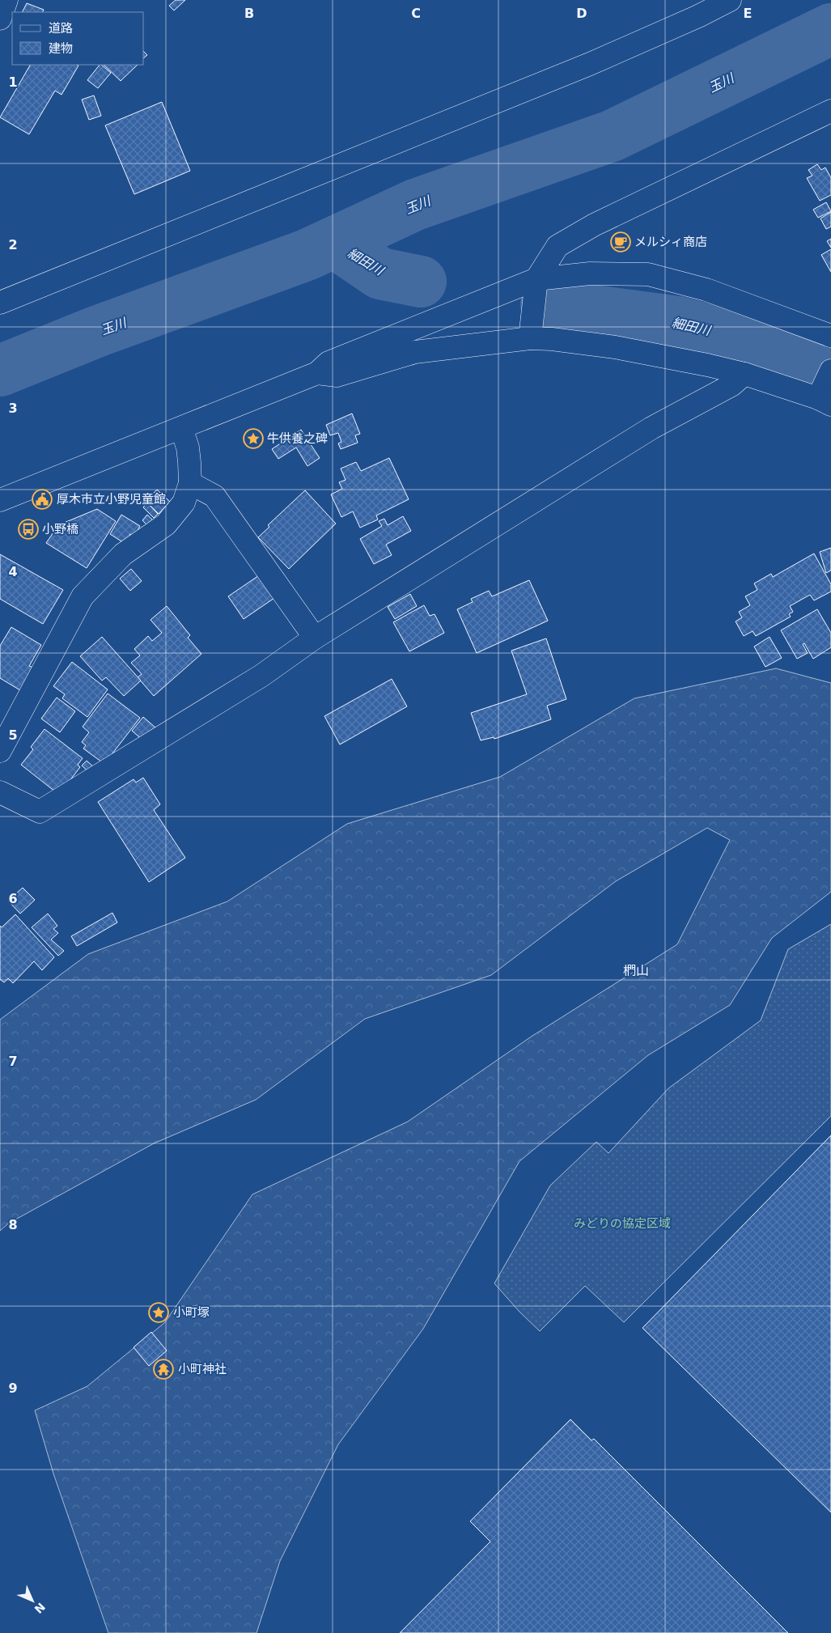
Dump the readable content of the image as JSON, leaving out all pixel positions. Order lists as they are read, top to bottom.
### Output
{
  "districts": ["椚山"],
  "water": ["玉川", "細田川"],
  "parks": ["みどりの協定区域"],
  "places": {
    "cafe": ["メルシィ商店"],
    "place": ["牛供養之碑", "小町塚"],
    "public building": ["厚木市立小野児童館"],
    "bus stop": ["小野橋"],
    "temple": ["小町神社"]
  },
  "legend": ["道路", "建物"],
  "north": "bottom right",
  "grid": {
    "columns": [
      "B",
      "C",
      "D",
      "E"
    ],
    "rows": [
      "1",
      "2",
      "3",
      "4",
      "5",
      "6",
      "7",
      "8",
      "9"
    ]
  }
}
